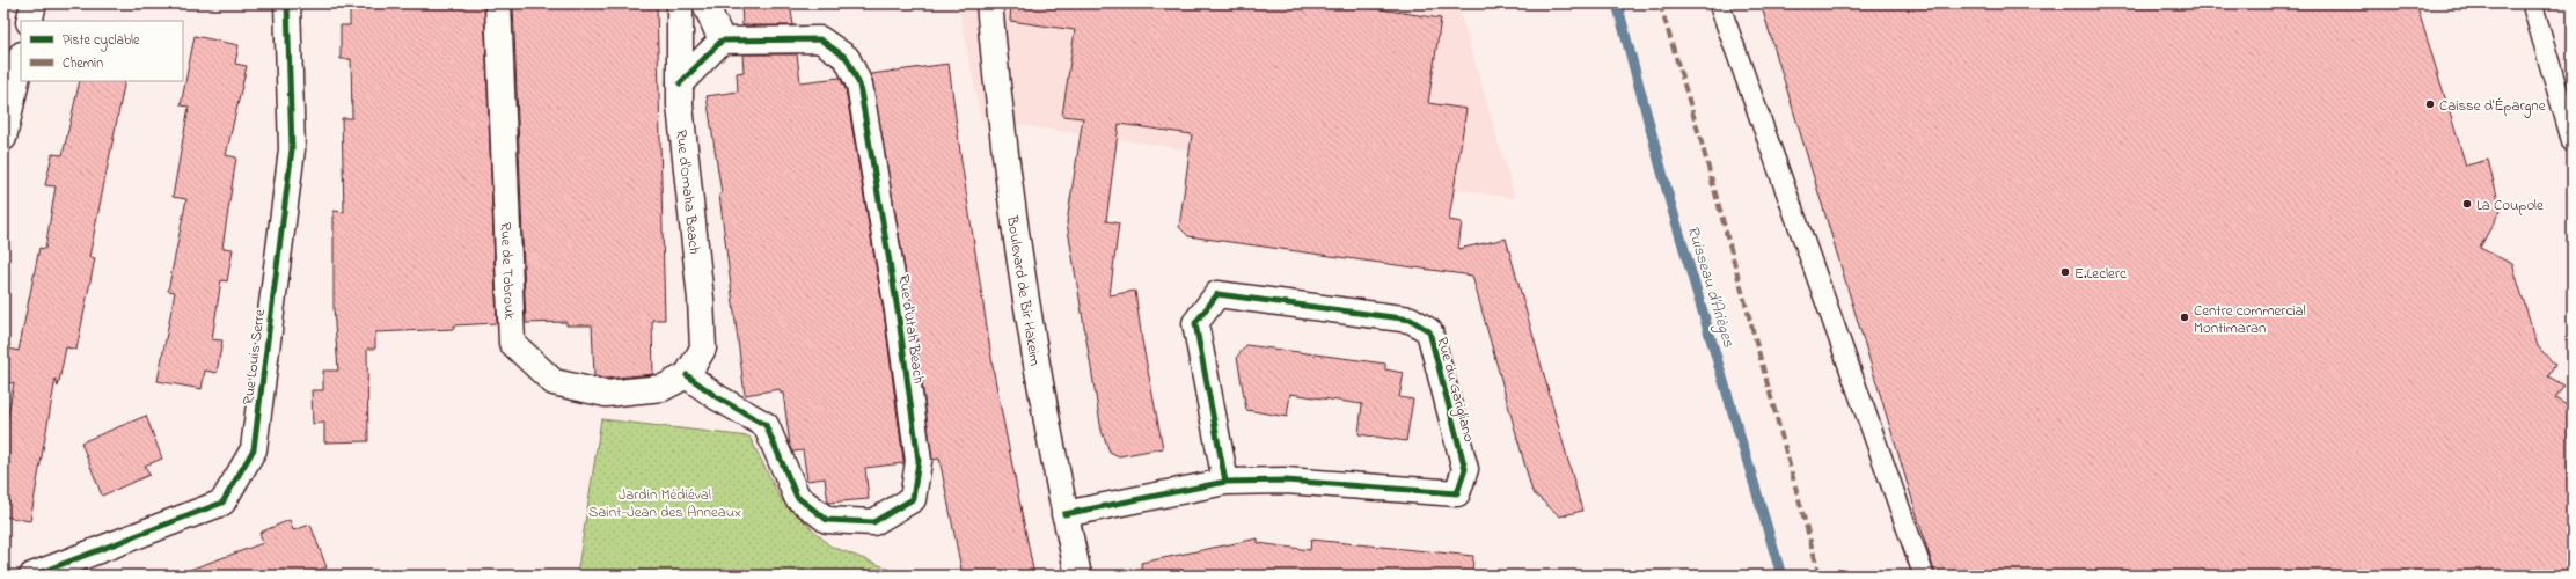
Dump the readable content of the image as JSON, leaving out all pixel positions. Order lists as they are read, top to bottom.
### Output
{
  "streets": {
    "street": [
      "Rue d'Omaha Beach",
      "Rue de Tobrouk",
      "Boulevard de Bir Hakeim",
      "Rue d'Utah Beach",
      "Rue Louis Serre",
      "Rue du Garigliano"
    ]
  },
  "crossings": [
    ["Rue d'Omaha Beach", "Rue de Tobrouk"],
    ["Rue d'Omaha Beach", "Rue d'Utah Beach"],
    ["Rue de Tobrouk", "Rue d'Utah Beach"],
    ["Boulevard de Bir Hakeim", "Rue du Garigliano"]
  ],
  "water": ["Ruisseau d'Arièges"],
  "parks": ["Jardin Médiéval Saint-Jean des Anneaux"],
  "places": [
    "Caisse d'Épargne",
    "La Coupole",
    "E.Leclerc",
    "Centre commercial Montimaran"
  ],
  "legend": ["Piste cyclable", "Chemin"]
}
